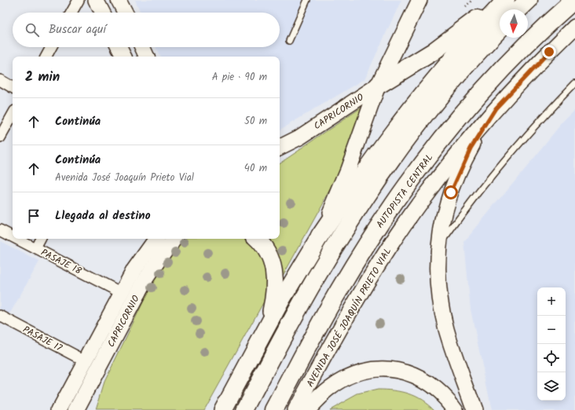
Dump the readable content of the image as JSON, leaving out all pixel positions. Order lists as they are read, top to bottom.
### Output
{
  "streets": {
    "highway": ["AUTOPISTA CENTRAL"],
    "main road": ["CAPRICORNIO", "AVENIDA JOSÉ JOAQUÍN PRIETO VIAL"],
    "street": ["PASAJE 18", "PASAJE 17"]
  },
  "crossings": [
    ["CAPRICORNIO", "PASAJE 18"],
    ["CAPRICORNIO", "PASAJE 17"]
  ],
  "north": "bottom",
  "page": {
    "search": "Buscar aquí",
    "heading": ["2 min", "A pie · 90 m"],
    "list": [
      ["Continúa", "50 m"],
      ["Continúa", "Avenida José Joaquín Prieto Vial", "40 m"],
      "Llegada al destino"
    ],
    "map_buttons": ["+", "−"]
  }
}
